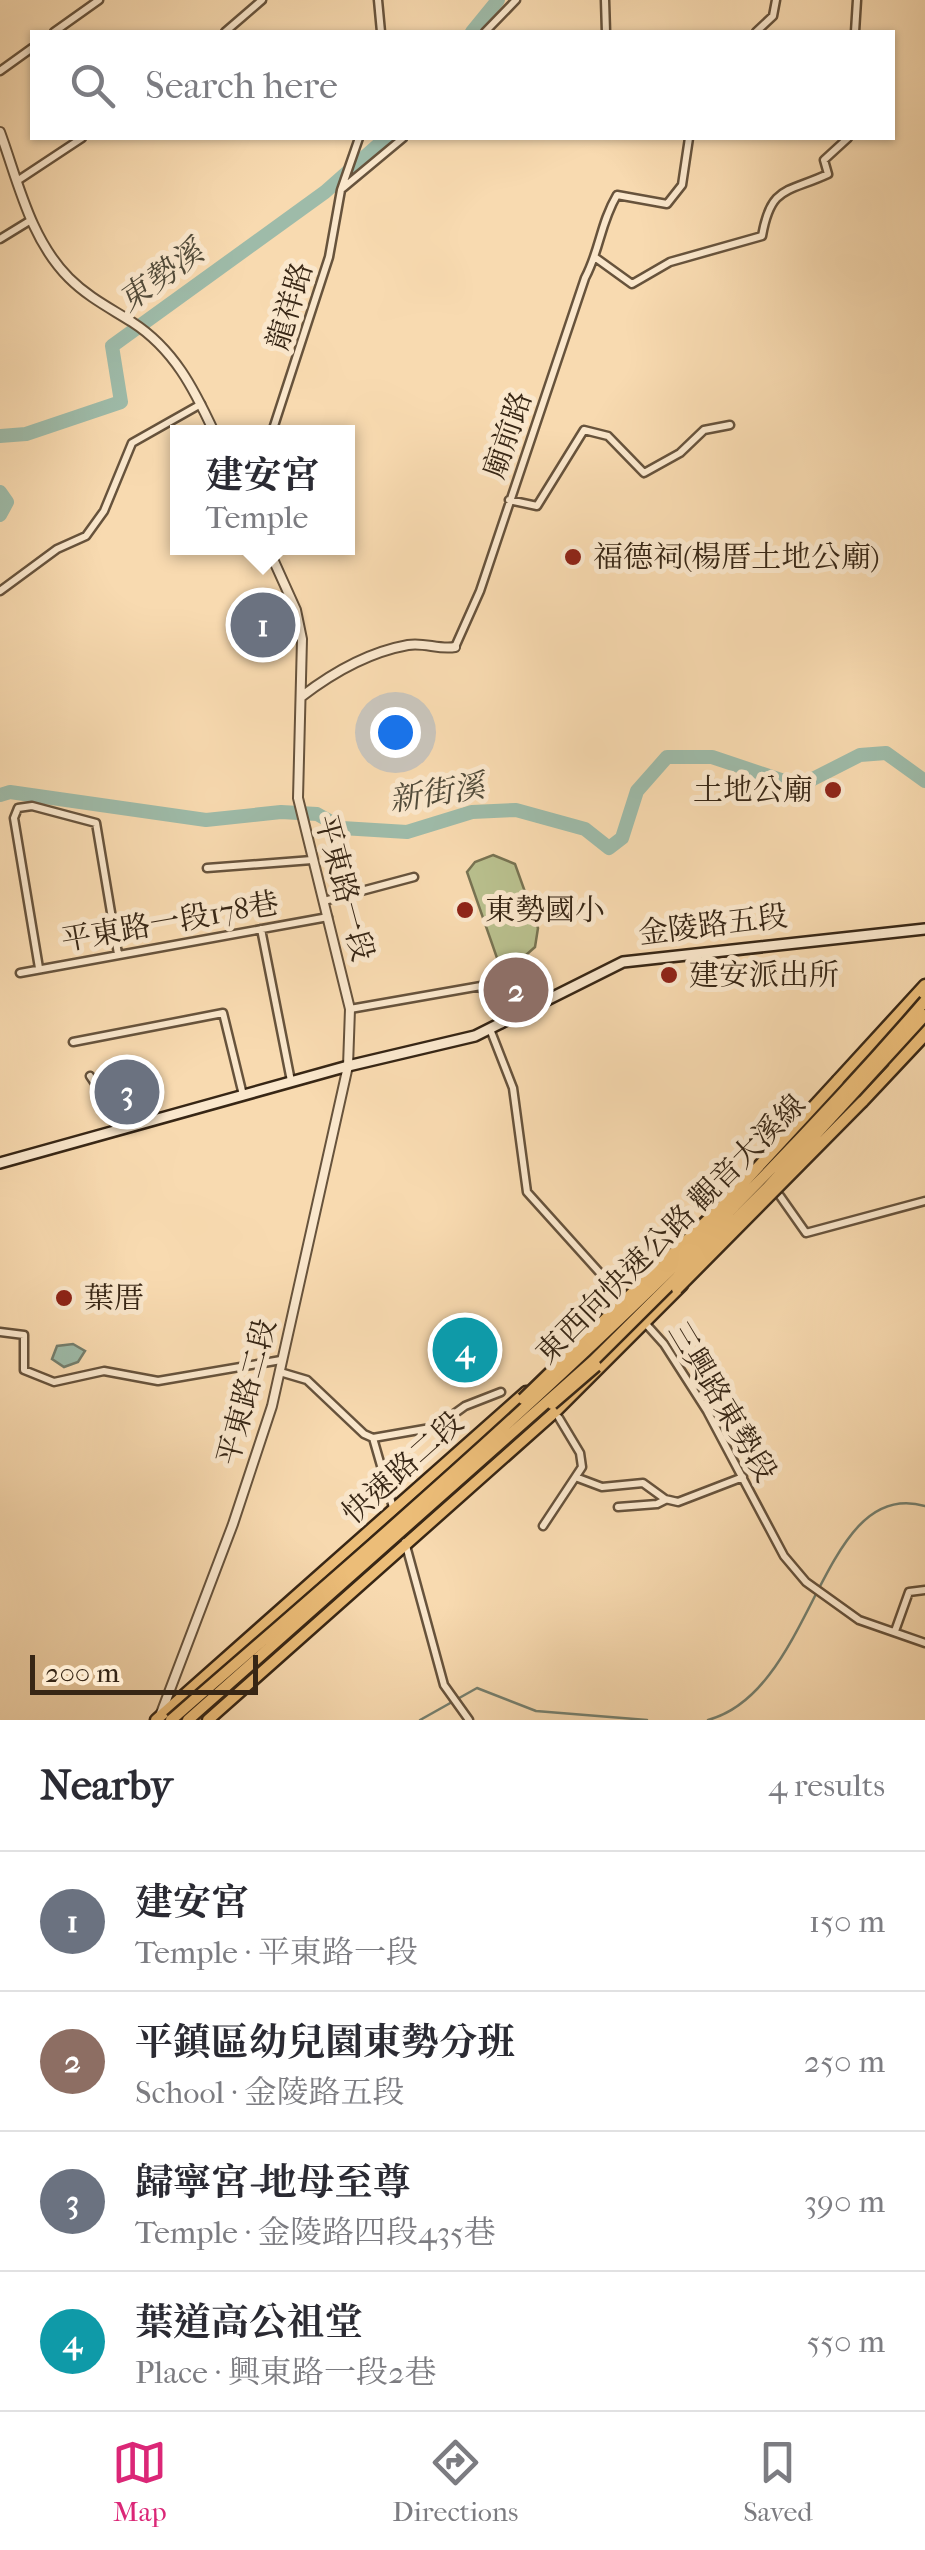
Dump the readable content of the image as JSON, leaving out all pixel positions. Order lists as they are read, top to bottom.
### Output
{
  "streets": {
    "main road": ["金陵路五段", "東西向快速公路 觀音大溪線", "快速路二段"],
    "street": [
      "龍祥路",
      "廟前路",
      "平東路一段",
      "平東路一段178巷",
      "平東路二段",
      "三興路東勢段"
    ]
  },
  "crossings": [
    ["廟前路", "平東路一段"],
    ["平東路一段", "平東路一段178巷"],
    ["平東路一段", "金陵路五段"],
    ["平東路一段", "平東路二段"],
    ["金陵路五段", "平東路二段"],
    ["金陵路五段", "三興路東勢段"],
    ["東西向快速公路 觀音大溪線", "平東路二段"],
    ["東西向快速公路 觀音大溪線", "快速路二段"],
    ["平東路二段", "快速路二段"],
    ["三興路東勢段", "快速路二段"]
  ],
  "water": ["東勢溪", "新街溪"],
  "places": [
    "福德祠(楊厝土地公廟)",
    "土地公廟",
    "東勢國小",
    "建安派出所",
    "葉厝"
  ],
  "scale_bar": "200 m",
  "page": {
    "search": "Search here",
    "popup": ["建安宮", "Temple"],
    "pins": [
      "1",
      "2",
      "3",
      "4"
    ],
    "scale": "200 m",
    "heading": ["Nearby", "4 results"],
    "list": [
      {
        "mark": "1",
        "name": "建安宮",
        "note": "Temple · 平東路一段",
        "value": "150 m"
      },
      {
        "mark": "2",
        "name": "平鎮區幼兒園東勢分班",
        "note": "School · 金陵路五段",
        "value": "250 m"
      },
      {
        "mark": "3",
        "name": "歸寧宮-地母至尊",
        "note": "Temple · 金陵路四段435巷",
        "value": "390 m"
      },
      {
        "mark": "4",
        "name": "葉道高公祖堂",
        "note": "Place · 興東路一段2巷",
        "value": "550 m"
      }
    ],
    "nav": ["Map", "Directions", "Saved"]
  }
}
